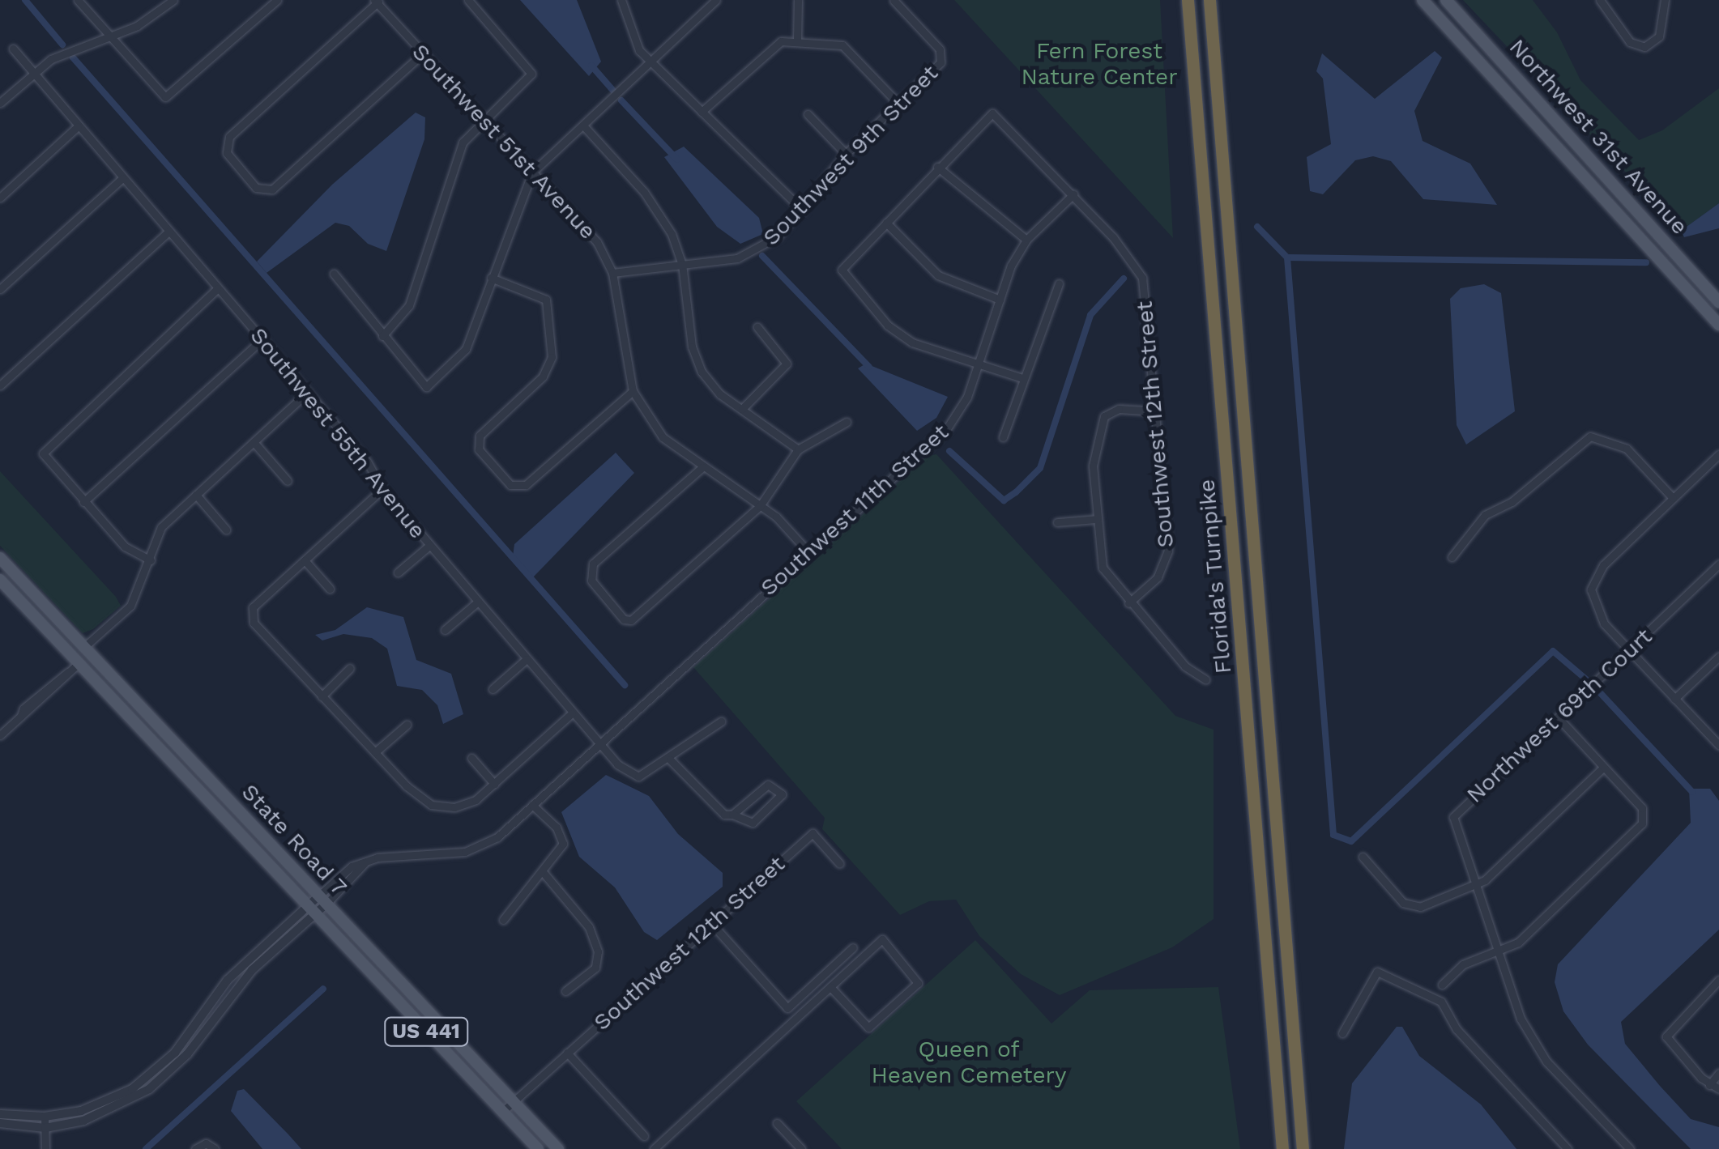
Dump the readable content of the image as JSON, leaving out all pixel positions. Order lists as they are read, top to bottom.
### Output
{
  "streets": {
    "highway": ["Florida's Turnpike"],
    "main road": ["Northwest 31st Avenue", "State Road 7", "US 441"],
    "street": [
      "Southwest 51st Avenue",
      "Southwest 9th Street",
      "Southwest 12th Street",
      "Southwest 55th Avenue",
      "Southwest 11th Street",
      "Northwest 69th Court"
    ]
  },
  "crossings": [
    ["Southwest 51st Avenue", "Southwest 9th Street"],
    ["Southwest 51st Avenue", "Southwest 11th Street"],
    ["Southwest 12th Street", "Southwest 11th Street"],
    ["Southwest 12th Street", "State Road 7"],
    ["Southwest 55th Avenue", "Southwest 11th Street"],
    ["Southwest 11th Street", "State Road 7"]
  ],
  "parks": ["Fern Forest Nature Center", "Queen of Heaven Cemetery"]
}
